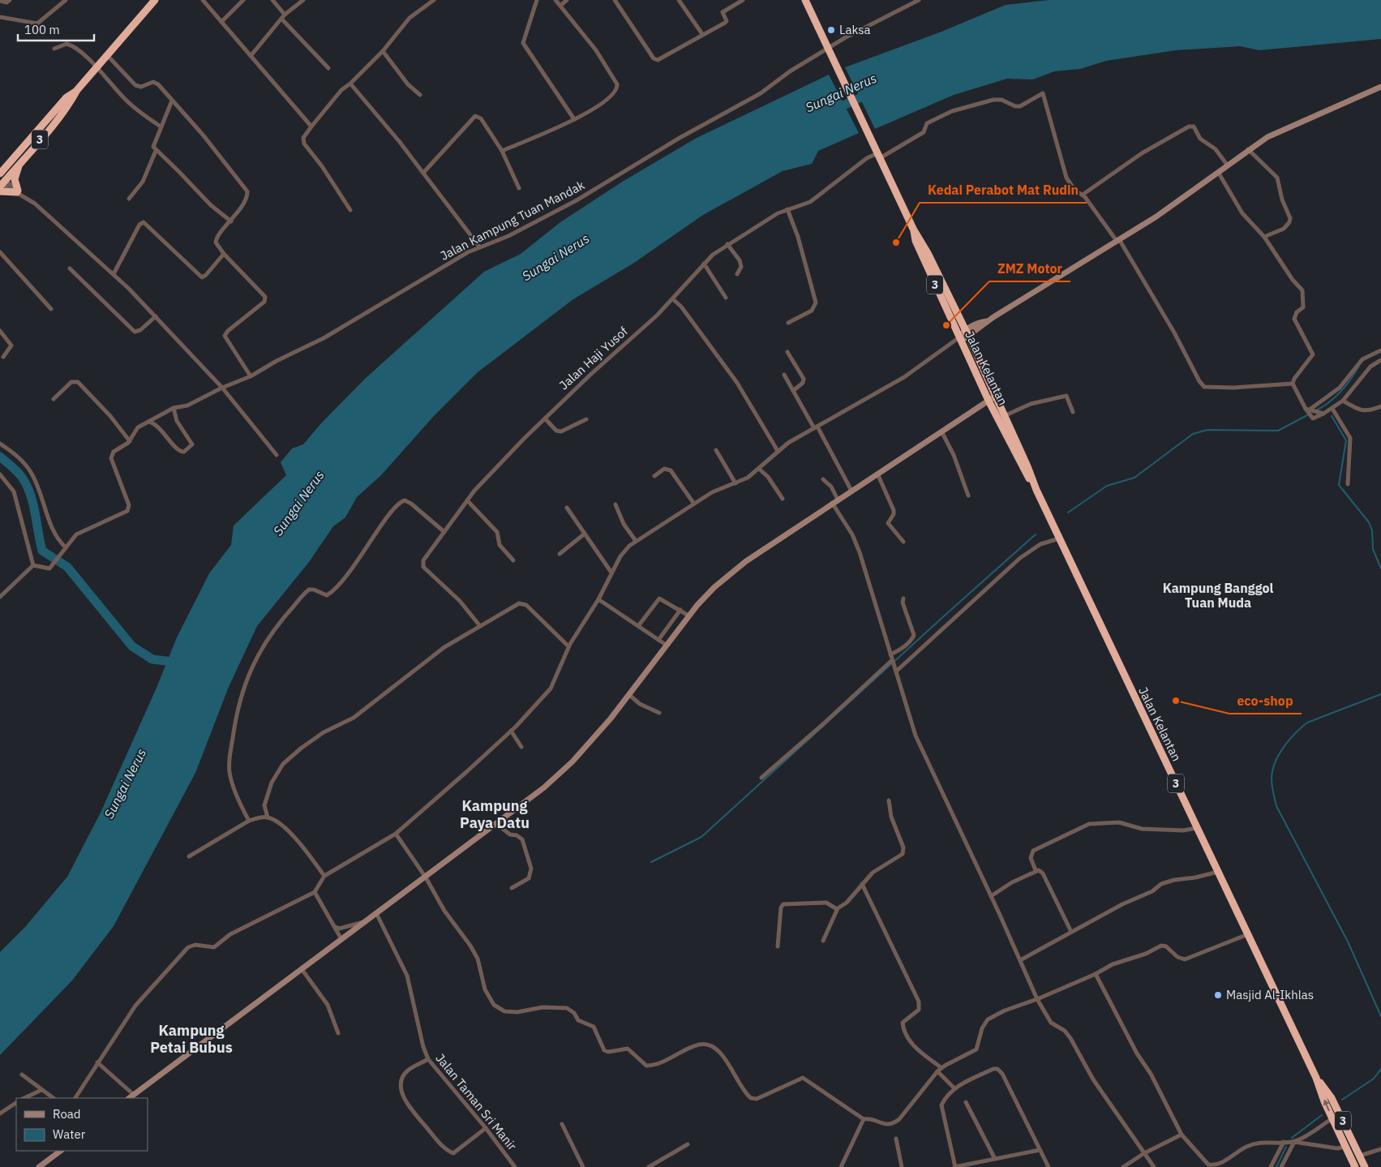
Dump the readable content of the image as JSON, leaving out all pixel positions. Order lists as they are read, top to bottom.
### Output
{
  "streets": {
    "highway": ["3", "Jalan Kelantan"],
    "street": ["Jalan Kampung Tuan Mandak", "Jalan Haji Yusof", "Jalan Taman Sri Manir"]
  },
  "crossings": [
    ["3", "Jalan Kampung Tuan Mandak"],
    ["3", "Jalan Kelantan"],
    ["Jalan Kampung Tuan Mandak", "Jalan Kelantan"],
    ["Jalan Haji Yusof", "Jalan Kelantan"]
  ],
  "districts": ["Kampung Banggol Tuan Muda", "Kampung Paya Datu", "Kampung Petai Bubus"],
  "water": ["Sungai Nerus"],
  "places": [
    "Laksa",
    "Kedai Perabot Mat Rudin",
    "ZMZ Motor",
    "eco-shop",
    "Masjid Al-Ikhlas"
  ],
  "legend": ["Road", "Water"],
  "scale_bar": "100 m"
}
